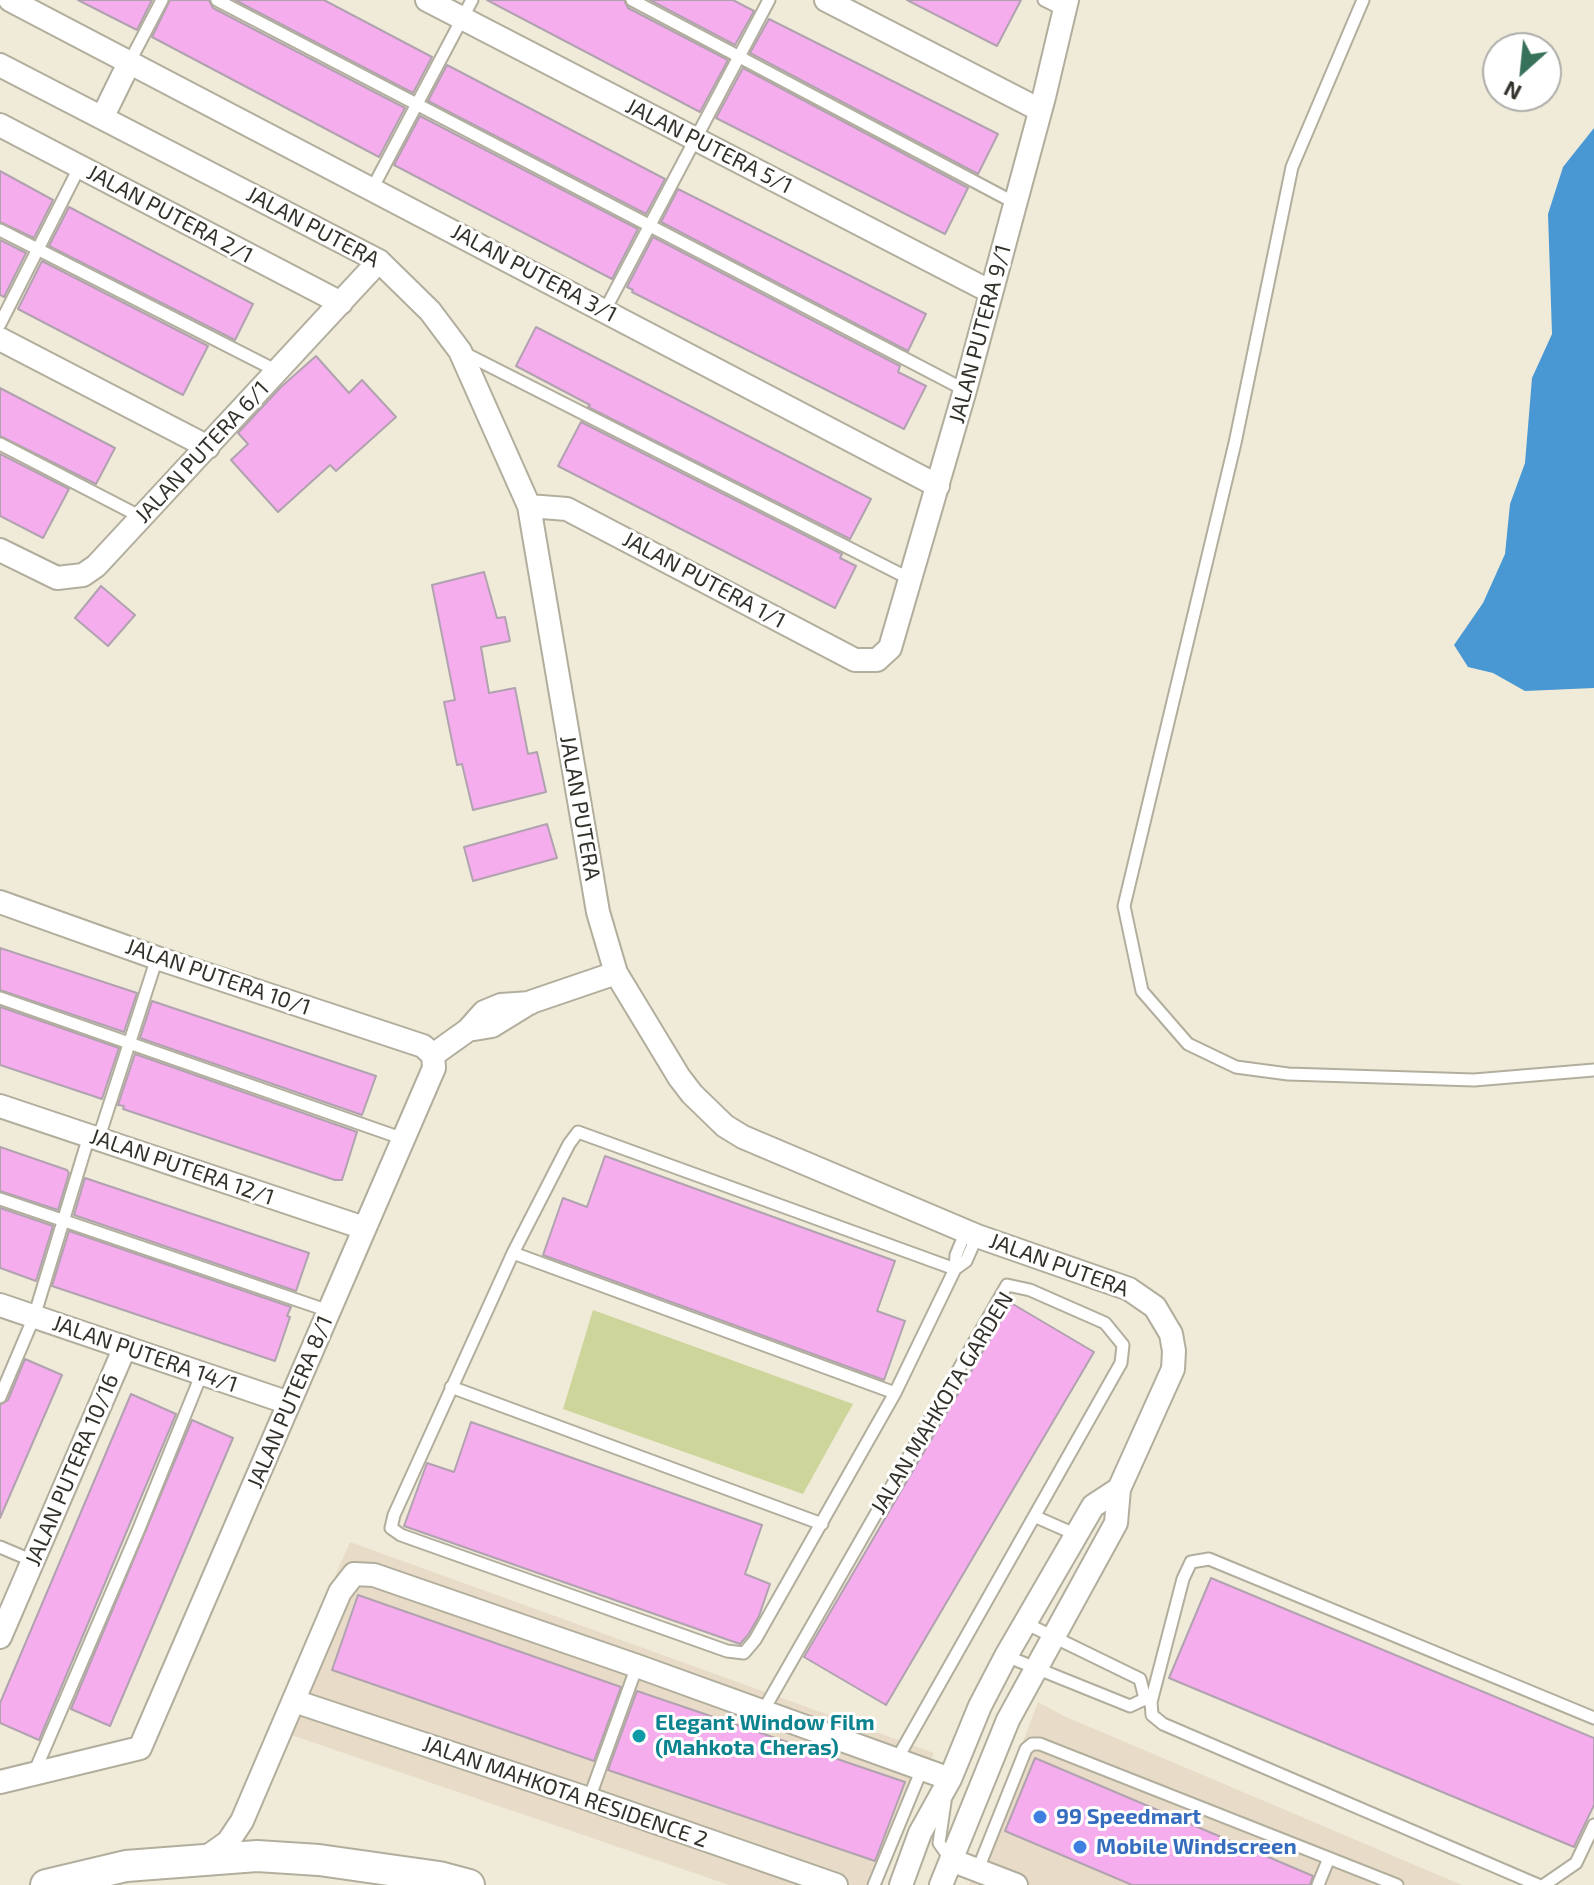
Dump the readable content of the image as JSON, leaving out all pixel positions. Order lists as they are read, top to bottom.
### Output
{
  "streets": {
    "street": [
      "JALAN PUTERA 5/1",
      "JALAN PUTERA 2/1",
      "JALAN PUTERA",
      "JALAN PUTERA 3/1",
      "JALAN PUTERA 9/1",
      "JALAN PUTERA 6/1",
      "JALAN PUTERA 1/1",
      "JALAN PUTERA 10/1",
      "JALAN PUTERA 12/1",
      "JALAN PUTERA 14/1",
      "JALAN PUTERA 8/1",
      "JALAN PUTERA 10/16",
      "JALAN MAHKOTA RESIDENCE 2"
    ],
    "lane": ["JALAN MAHKOTA GARDEN"]
  },
  "crossings": [
    ["JALAN PUTERA 5/1", "JALAN PUTERA 9/1"],
    ["JALAN PUTERA 2/1", "JALAN PUTERA 6/1"],
    ["JALAN PUTERA", "JALAN PUTERA 6/1"],
    ["JALAN PUTERA", "JALAN PUTERA 1/1"],
    ["JALAN PUTERA 3/1", "JALAN PUTERA 9/1"],
    ["JALAN PUTERA 9/1", "JALAN PUTERA 1/1"],
    ["JALAN PUTERA 10/1", "JALAN PUTERA 8/1"],
    ["JALAN PUTERA 12/1", "JALAN PUTERA 8/1"],
    ["JALAN PUTERA 14/1", "JALAN PUTERA 8/1"],
    ["JALAN PUTERA 14/1", "JALAN PUTERA 10/16"]
  ],
  "places": ["Elegant Window Film (Mahkota Cheras)", "99 Speedmart", "Mobile Windscreen"],
  "north": "bottom left"
}
